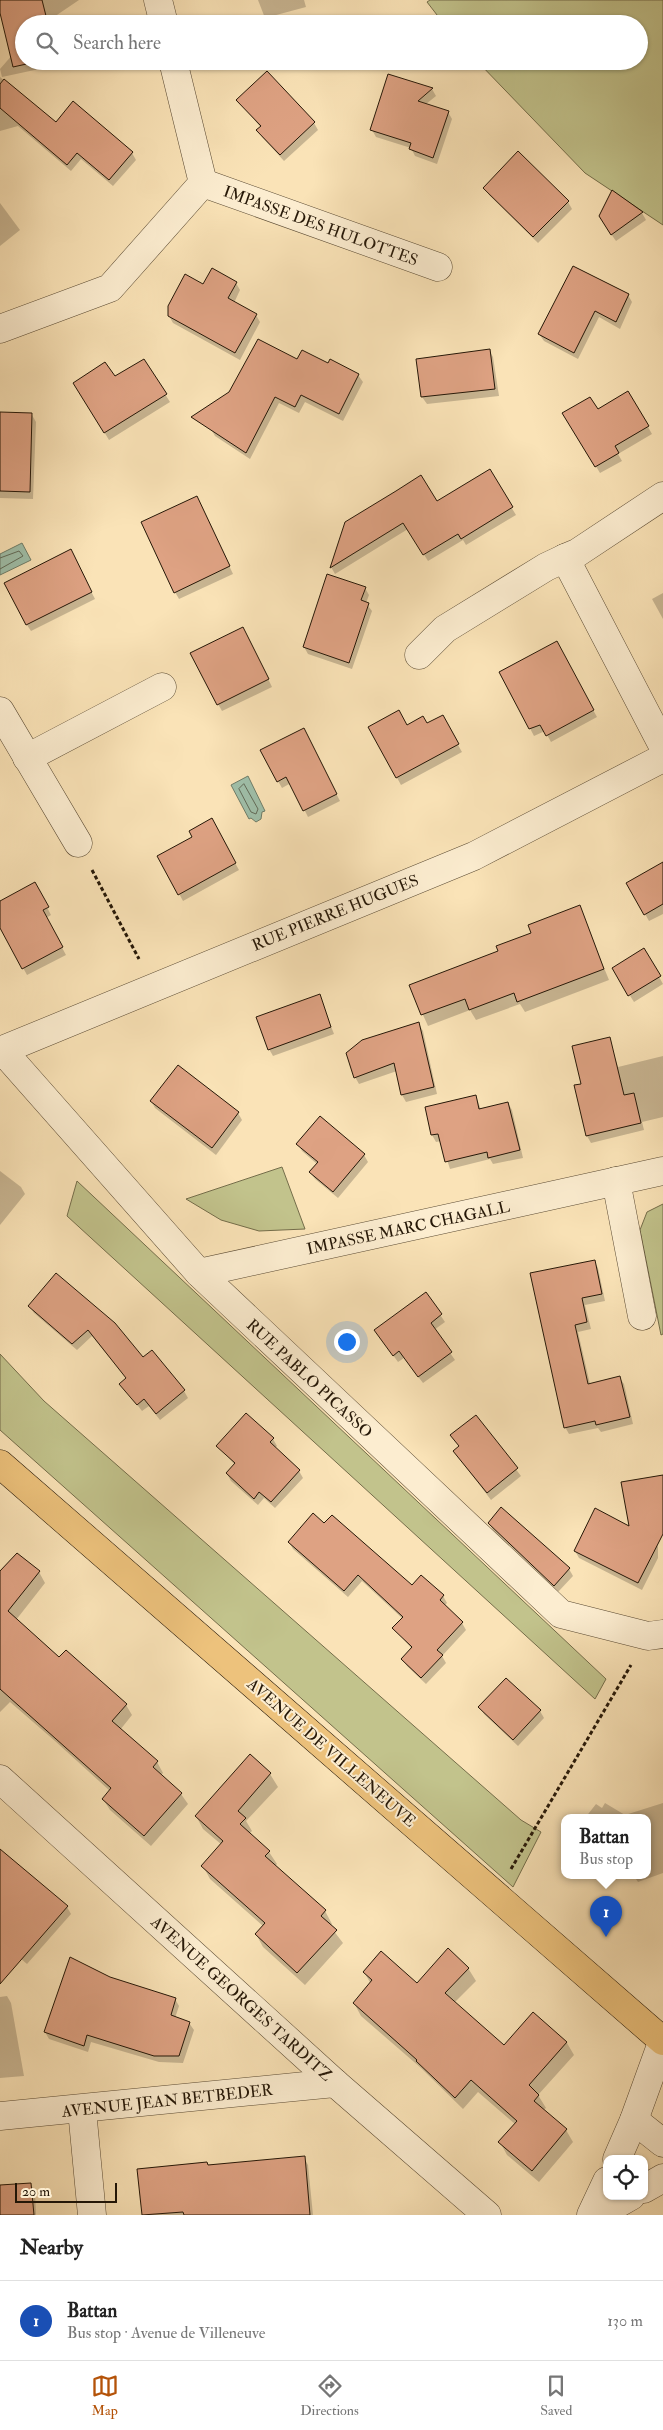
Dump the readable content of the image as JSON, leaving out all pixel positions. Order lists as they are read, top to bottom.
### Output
{
  "streets": {
    "main road": ["AVENUE DE VILLENEUVE"],
    "street": [
      "IMPASSE DES HULOTTES",
      "RUE PIERRE HUGUES",
      "IMPASSE MARC CHAGALL",
      "RUE PABLO PICASSO",
      "AVENUE GEORGES TARDITZ",
      "AVENUE JEAN BETBEDER"
    ]
  },
  "crossings": [
    ["RUE PIERRE HUGUES", "RUE PABLO PICASSO"],
    ["IMPASSE MARC CHAGALL", "RUE PABLO PICASSO"],
    ["AVENUE GEORGES TARDITZ", "AVENUE JEAN BETBEDER"]
  ],
  "scale_bar": "20 m",
  "page": {
    "search": "Search here",
    "popup": ["Battan", "Bus stop"],
    "pins": "1",
    "scale": "20 m",
    "heading": "Nearby",
    "list": [
      {
        "mark": "1",
        "name": "Battan",
        "note": "Bus stop · Avenue de Villeneuve",
        "value": "130 m"
      }
    ],
    "nav": ["Map", "Directions", "Saved"]
  }
}
